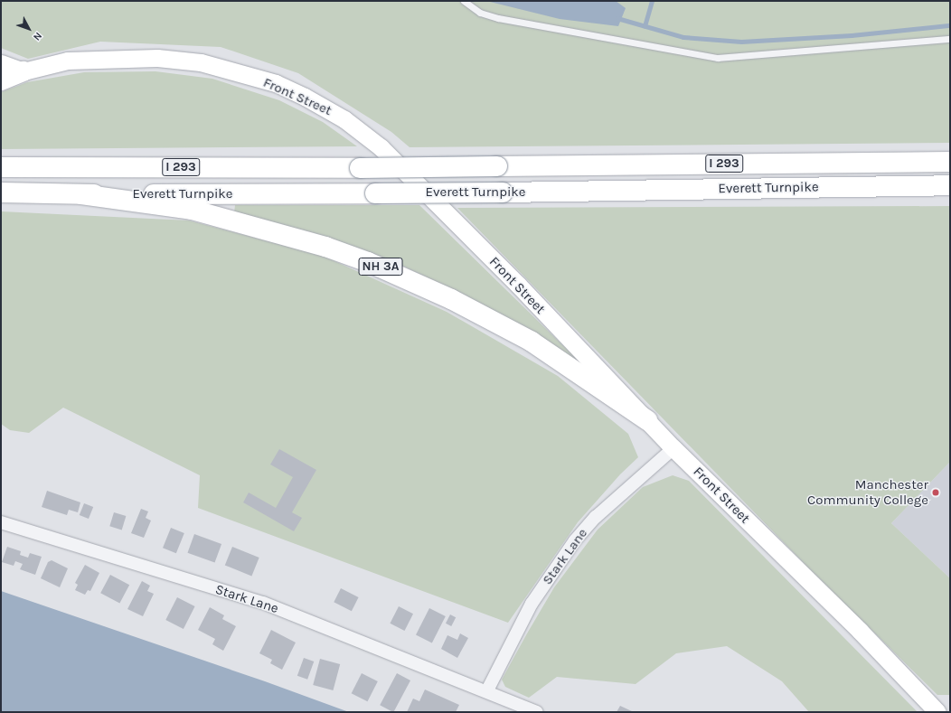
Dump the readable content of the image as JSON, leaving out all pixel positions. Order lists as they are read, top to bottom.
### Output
{
  "streets": {
    "highway": ["I 293", "Everett Turnpike", "NH 3A"],
    "main road": ["Front Street"],
    "street": ["Stark Lane"]
  },
  "crossings": [
    ["Front Street", "NH 3A"],
    ["Front Street", "Stark Lane"],
    ["Everett Turnpike", "NH 3A"]
  ],
  "places": ["Manchester Community College"],
  "north": "bottom right"
}
